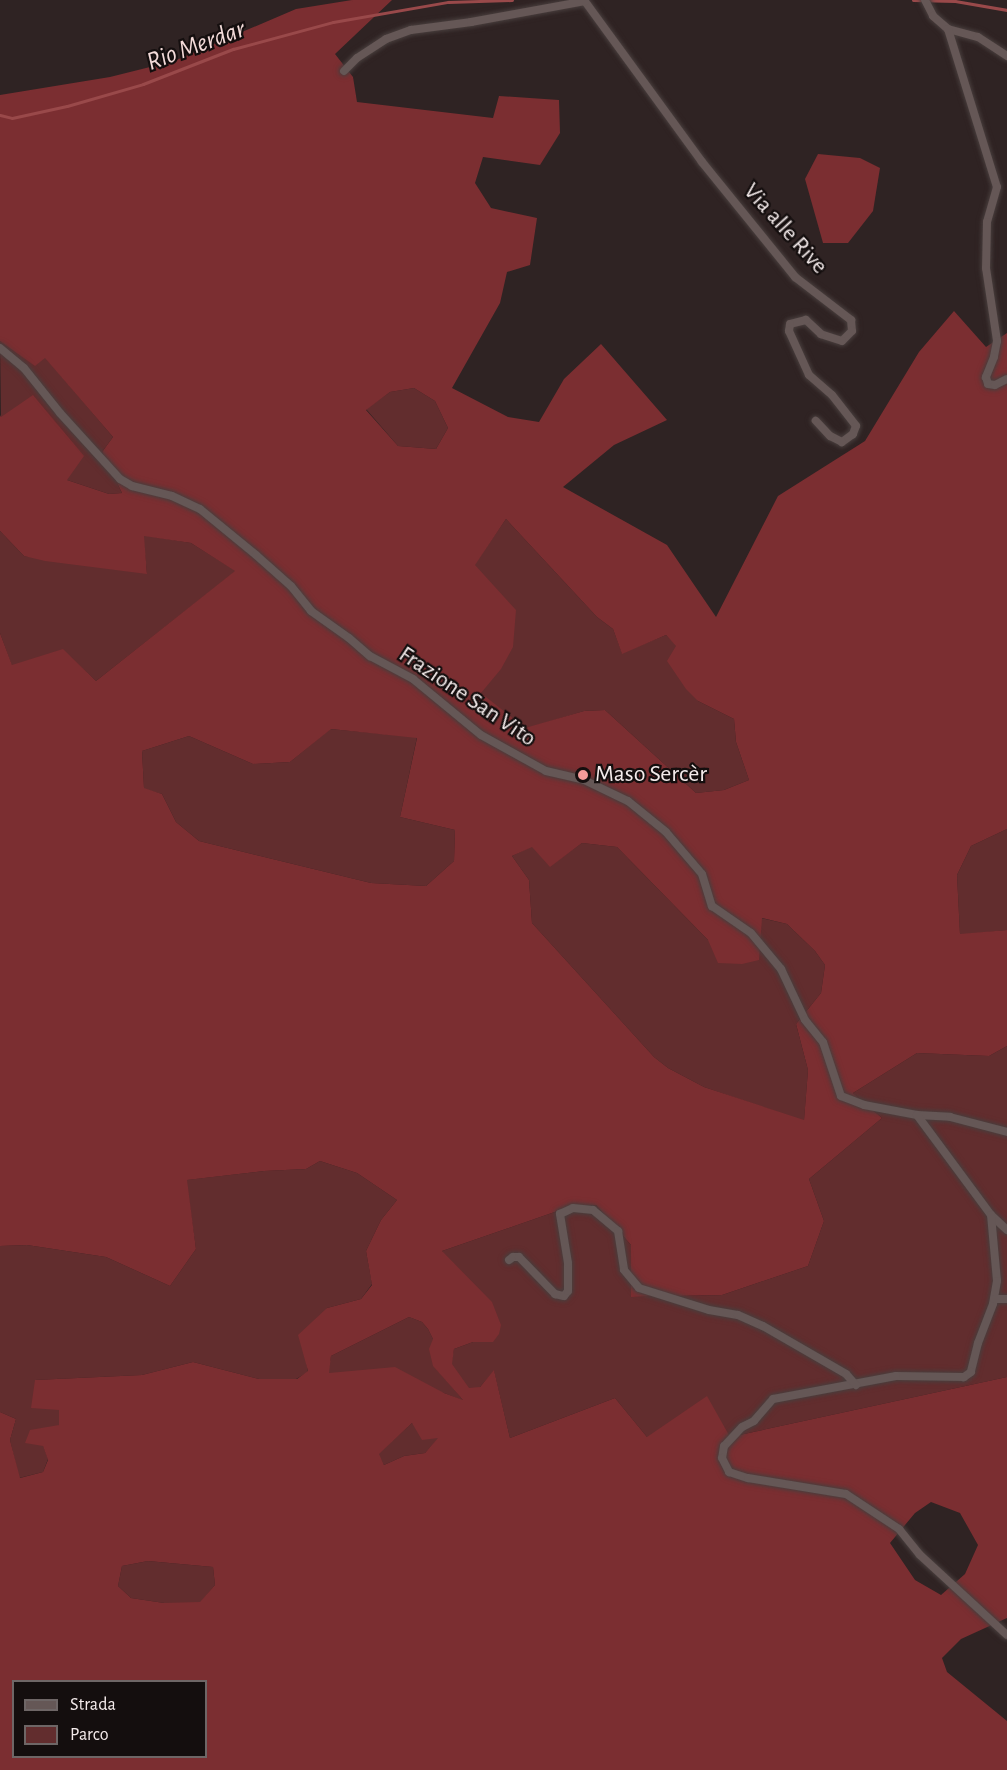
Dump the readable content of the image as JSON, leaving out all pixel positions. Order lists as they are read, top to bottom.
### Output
{
  "streets": {
    "street": ["Via alle Rive", "Frazione San Vito"]
  },
  "water": ["Rio Merdar"],
  "places": ["Maso Sercèr"],
  "legend": ["Strada", "Parco"]
}
